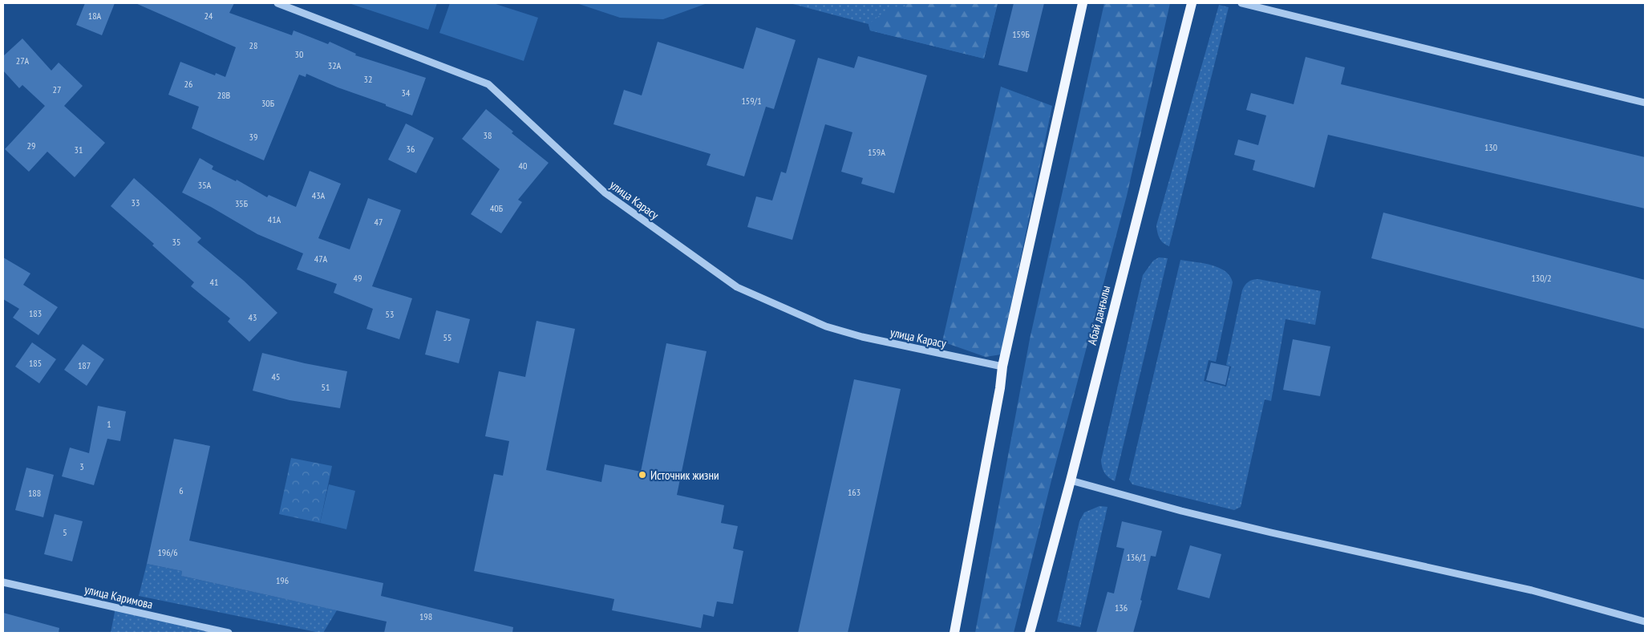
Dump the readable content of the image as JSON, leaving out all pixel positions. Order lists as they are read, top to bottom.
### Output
{
  "streets": {
    "main road": ["Абай даңғылы"],
    "street": ["улица Карасу", "улица Каримова"]
  },
  "places": ["Источник жизни"],
  "house_numbers": [
    "18А",
    "24",
    "159Б",
    "28",
    "30",
    "27А",
    "32А",
    "32",
    "26",
    "27",
    "34",
    "28В",
    "159/1",
    "30Б",
    "38",
    "39",
    "29",
    "130",
    "36",
    "31",
    "159А",
    "40",
    "35А",
    "43А",
    "33",
    "35Б",
    "40Б",
    "41А",
    "47",
    "35",
    "47А",
    "49",
    "130/2",
    "41",
    "183",
    "53",
    "43",
    "55",
    "185",
    "187",
    "45",
    "51",
    "1",
    "3",
    "6",
    "163",
    "188",
    "5",
    "196/6",
    "136/1",
    "196",
    "136",
    "198"
  ]
}
